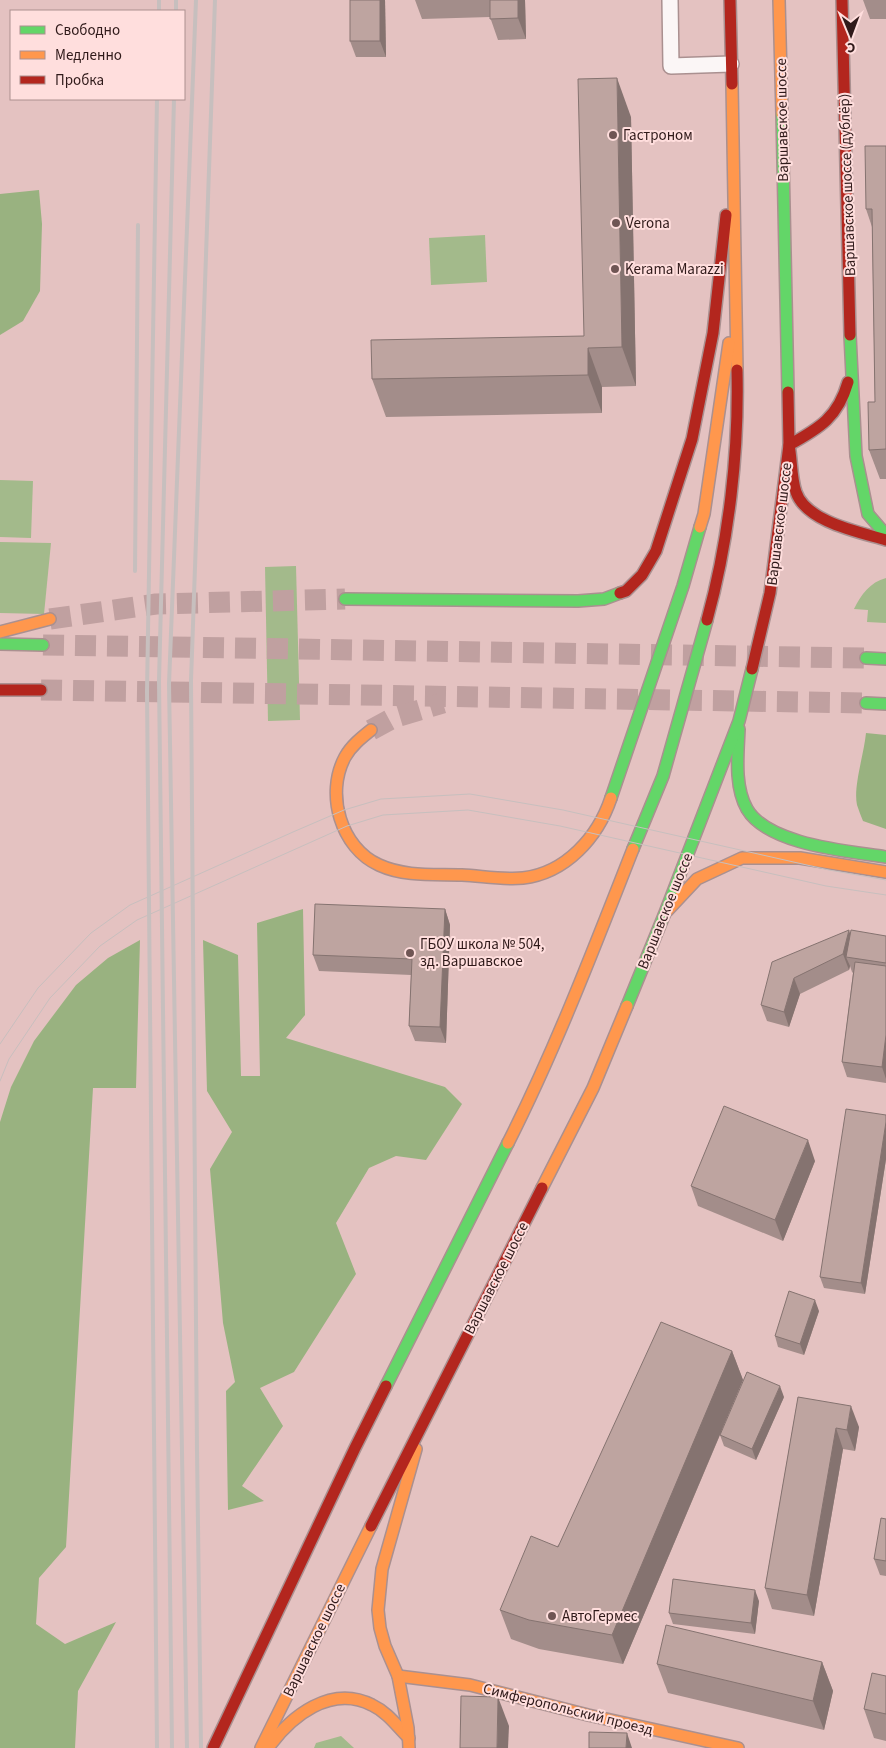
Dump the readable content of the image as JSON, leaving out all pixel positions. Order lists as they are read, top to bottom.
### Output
{
  "streets": {
    "main road": ["Варшавское шоссе", "Варшавское шоссе (дублёр)", "Симферопольский проезд"]
  },
  "crossings": [
    ["Варшавское шоссе", "Варшавское шоссе (дублёр)"]
  ],
  "places": [
    "Гастроном",
    "Verona",
    "Kerama Marazzi",
    "ГБОУ школа № 504, зд. Варшавское",
    "АвтоГермес"
  ],
  "legend": ["Свободно", "Медленно", "Пробка"],
  "north": "bottom"
}
